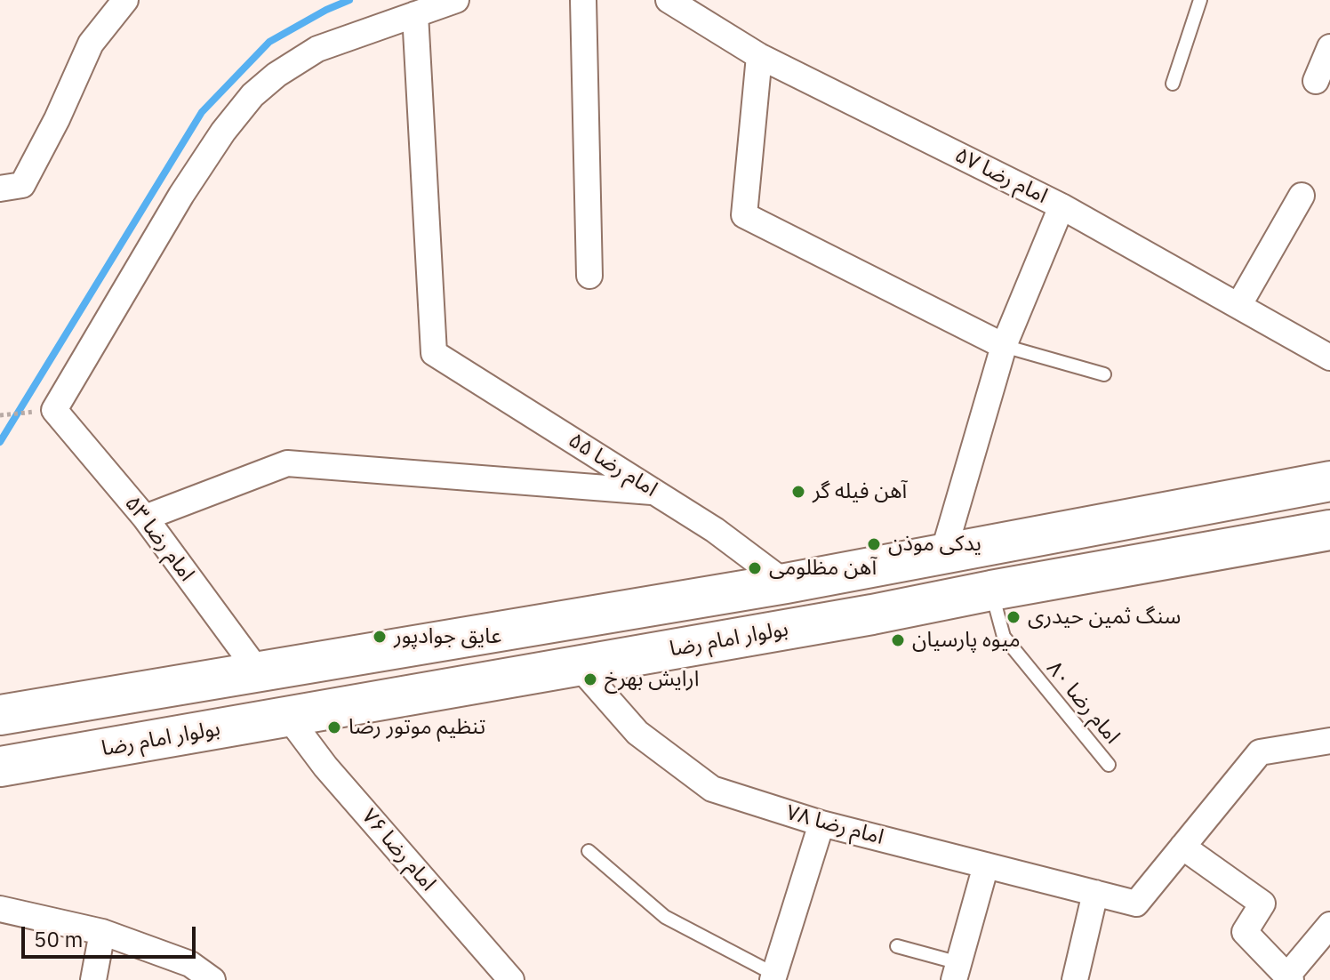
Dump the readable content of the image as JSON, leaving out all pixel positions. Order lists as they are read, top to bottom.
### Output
{
  "streets": {
    "main road": ["بولوار امام رضا"],
    "street": [
      "امام رضا ۵۷",
      "امام رضا ۵۵",
      "امام رضا ۵۳",
      "امام رضا ۷۸",
      "امام رضا ۷۶"
    ],
    "lane": ["امام رضا ۸۰"]
  },
  "crossings": [
    ["بولوار امام رضا", "امام رضا ۸۰"],
    ["بولوار امام رضا", "امام رضا ۷۸"],
    ["بولوار امام رضا", "امام رضا ۷۶"]
  ],
  "places": [
    "آهن فیله گر",
    "یدکی موذن",
    "آهن مظلومی",
    "سنگ ثمین حیدری",
    "عایق جوادپور",
    "میوه پارسیان",
    "ارایش بهرخ",
    "تنظیم موتور رضا"
  ],
  "scale_bar": "50 m"
}
